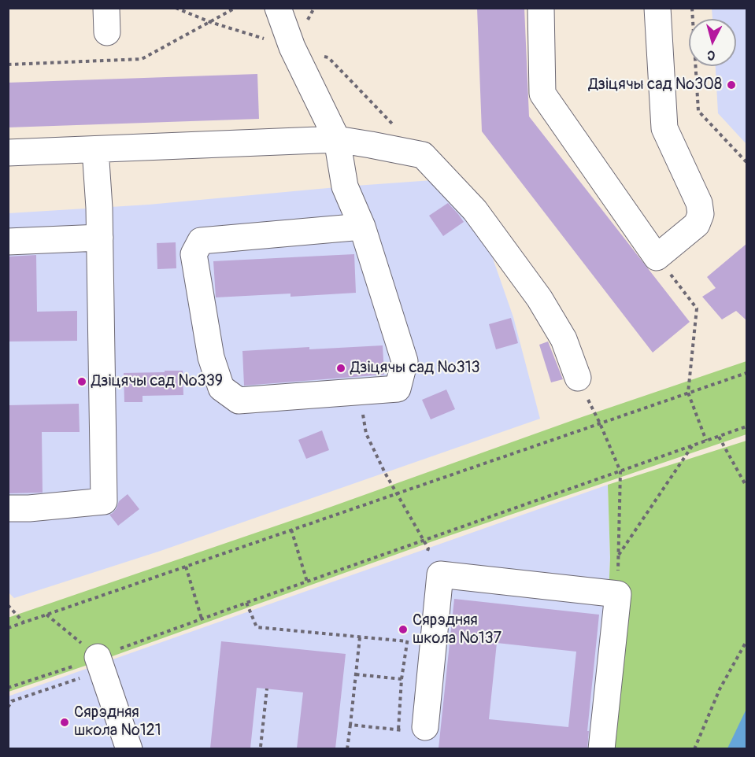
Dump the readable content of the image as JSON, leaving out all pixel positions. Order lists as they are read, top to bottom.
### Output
{
  "places": [
    "Дзіцячы сад №308",
    "Дзіцячы сад №313",
    "Дзіцячы сад №339",
    "Сярэдняя школа №137",
    "Сярэдняя школа №121"
  ],
  "north": "bottom"
}
